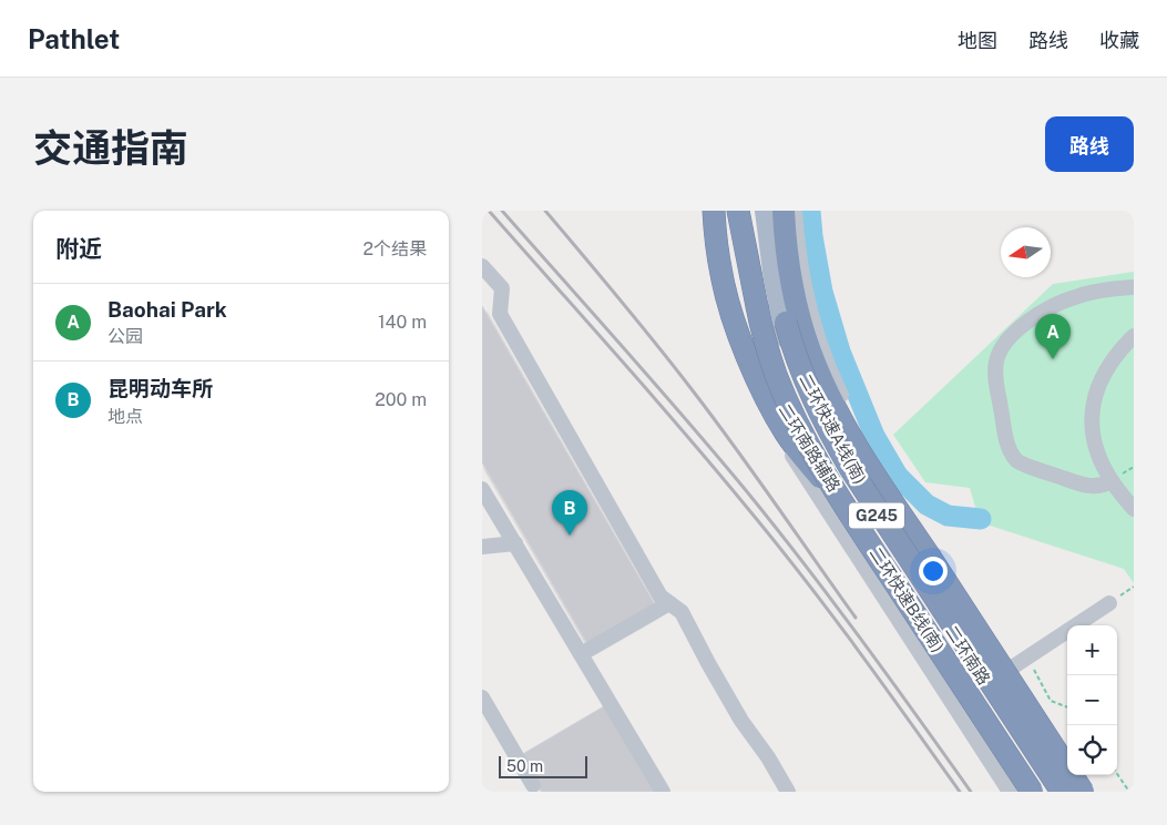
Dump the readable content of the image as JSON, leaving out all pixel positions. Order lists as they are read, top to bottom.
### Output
{
  "streets": {
    "highway": ["二环快速A线(南)", "二环快速B线(南)"],
    "main road": ["G245", "二环南路"],
    "street": ["二环南路辅路"]
  },
  "crossings": [
    ["二环快速A线(南)", "二环南路"],
    ["二环快速B线(南)", "二环南路"]
  ],
  "scale_bar": "50 m",
  "north": "left",
  "page": {
    "header": "Pathlet",
    "nav": ["地图", "路线", "收藏"],
    "title": "交通指南",
    "buttons": "路线",
    "heading": ["附近", "2个结果"],
    "list": [
      {
        "mark": "A",
        "name": "Baohai Park",
        "note": "公园",
        "value": "140 m"
      },
      {
        "mark": "B",
        "name": "昆明动车所",
        "note": "地点",
        "value": "200 m"
      }
    ],
    "pins": ["A", "B"],
    "map_buttons": ["+", "−"],
    "scale": "50 m"
  }
}
